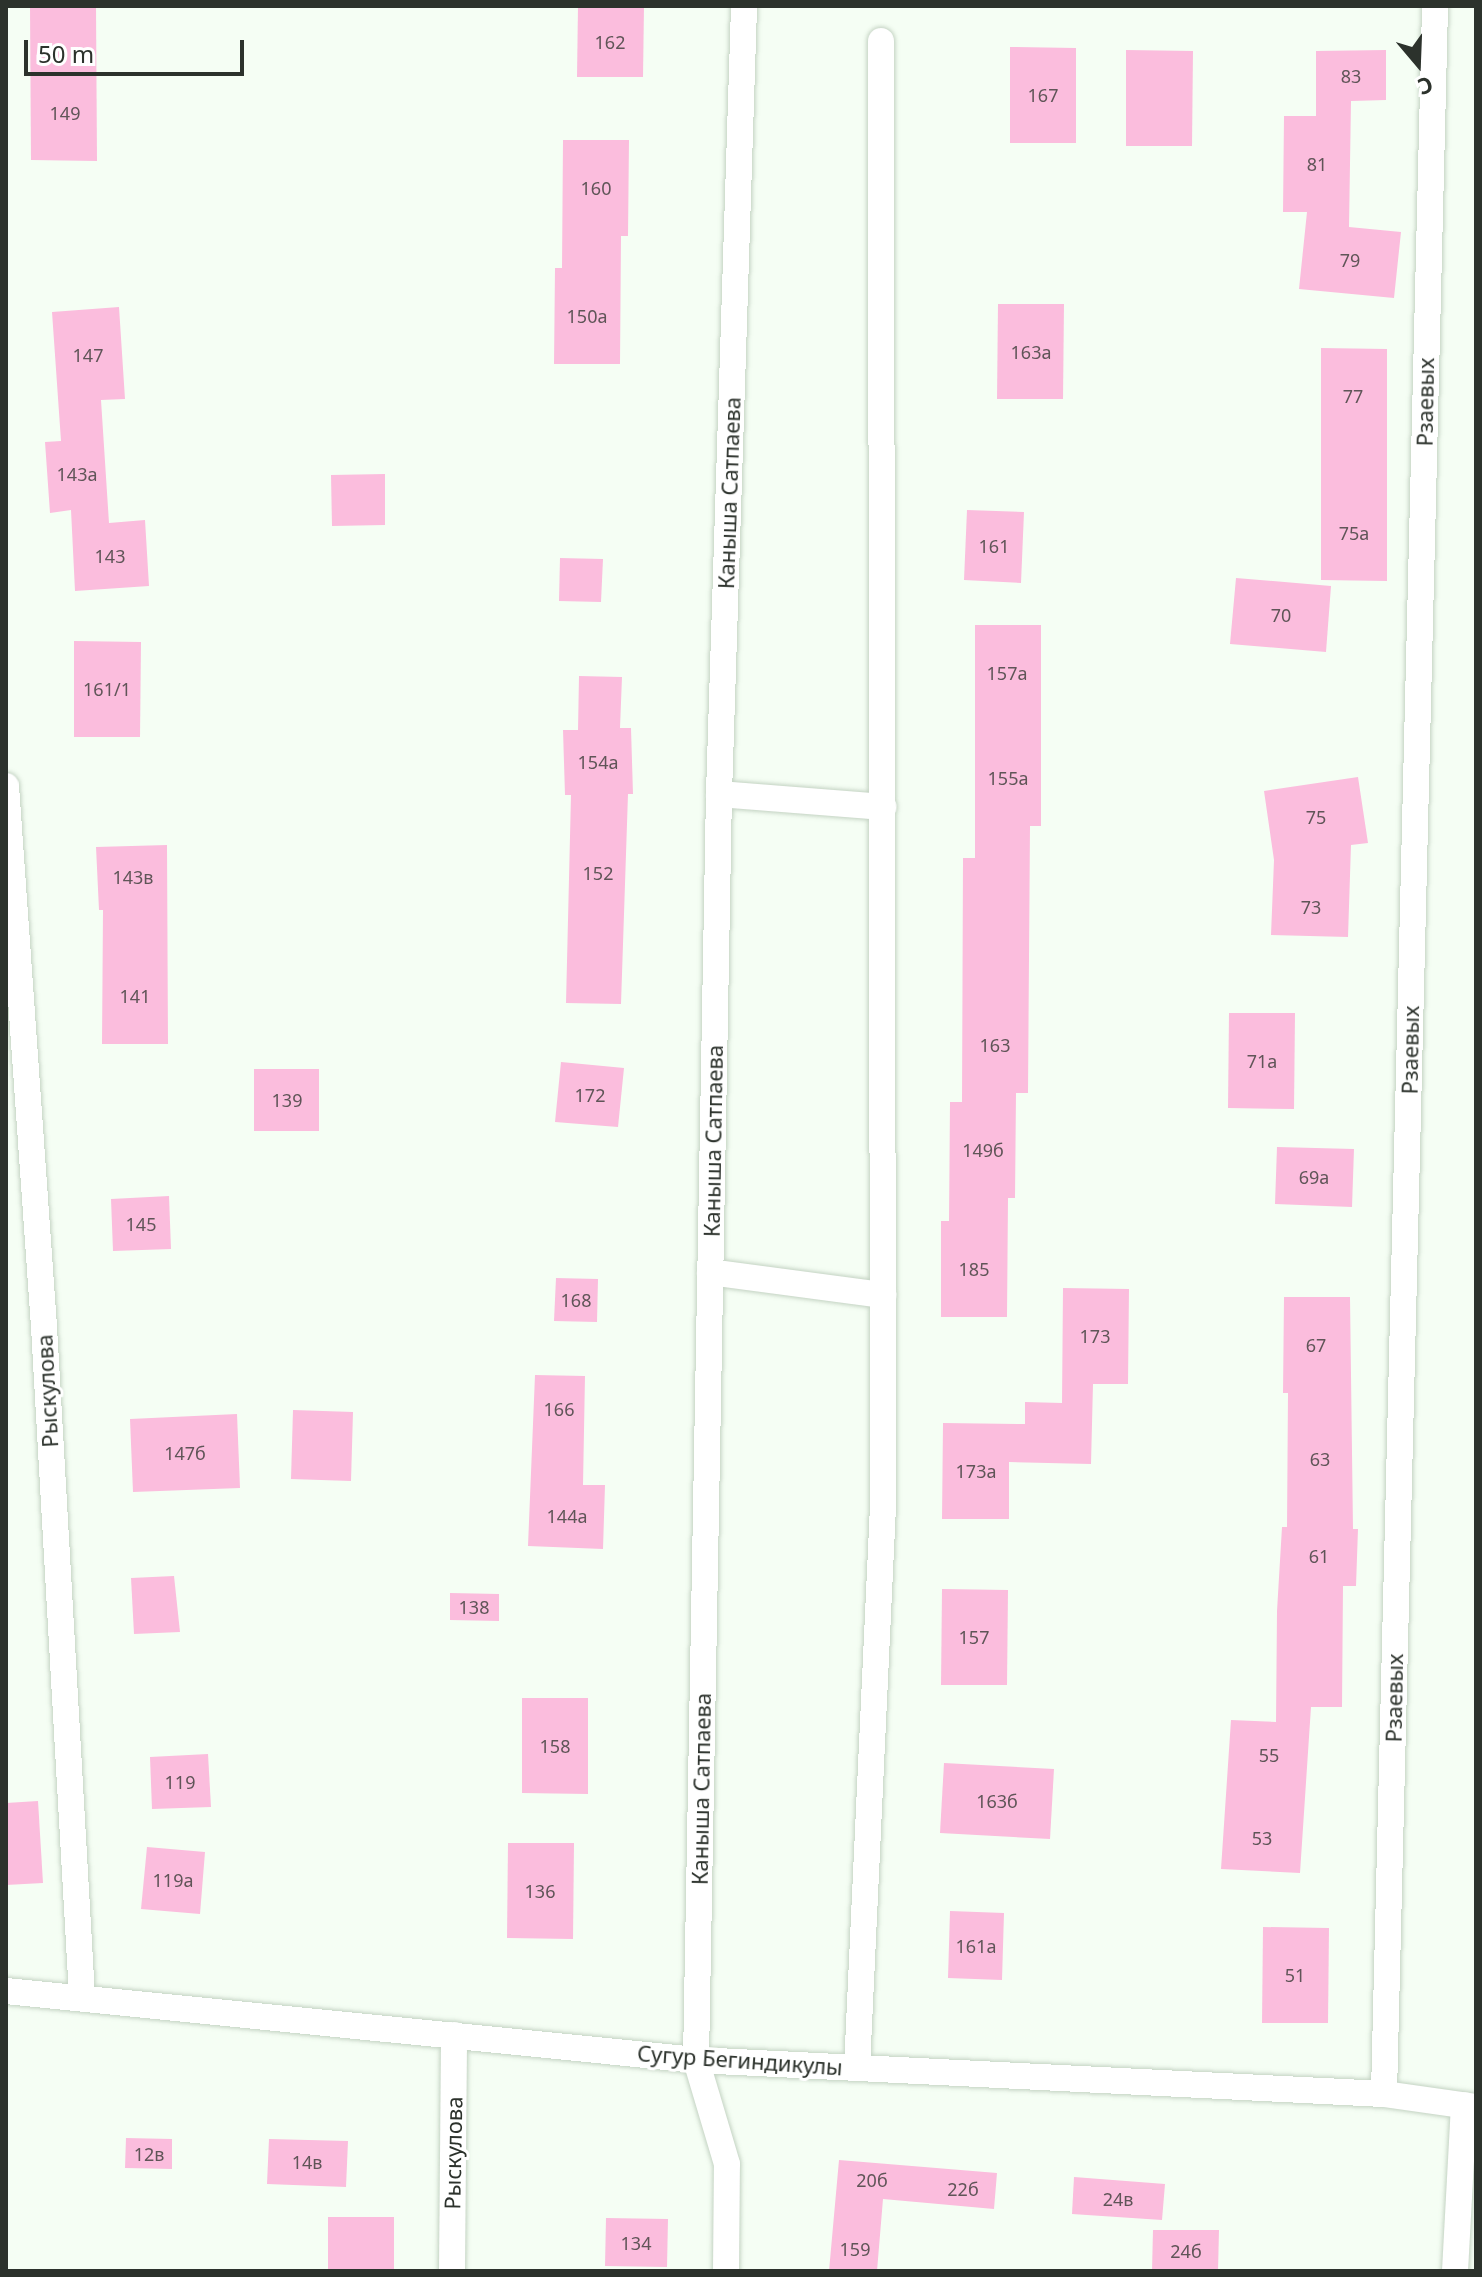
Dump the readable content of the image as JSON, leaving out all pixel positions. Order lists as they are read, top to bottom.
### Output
{
  "streets": {
    "street": [
      "Рзаевых",
      "Каныша Сатпаева",
      "Рыскулова",
      "Сугур Бегиндикулы"
    ]
  },
  "crossings": [
    ["Рзаевых", "Сугур Бегиндикулы"],
    ["Каныша Сатпаева", "Сугур Бегиндикулы"],
    ["Рыскулова", "Сугур Бегиндикулы"]
  ],
  "house_numbers": [
    "162",
    "83",
    "167",
    "149",
    "81",
    "160",
    "79",
    "150а",
    "163а",
    "147",
    "77",
    "143а",
    "75а",
    "161",
    "143",
    "70",
    "157а",
    "161/1",
    "154а",
    "155а",
    "75",
    "152",
    "143в",
    "73",
    "141",
    "163",
    "71а",
    "172",
    "139",
    "149б",
    "69а",
    "145",
    "185",
    "168",
    "173",
    "67",
    "166",
    "147б",
    "63",
    "173а",
    "144а",
    "61",
    "138",
    "157",
    "158",
    "55",
    "119",
    "163б",
    "53",
    "119а",
    "136",
    "161а",
    "51",
    "12в",
    "14в",
    "20б",
    "22б",
    "24в",
    "134",
    "159",
    "24б"
  ],
  "scale_bar": "50 m",
  "north": "bottom"
}
